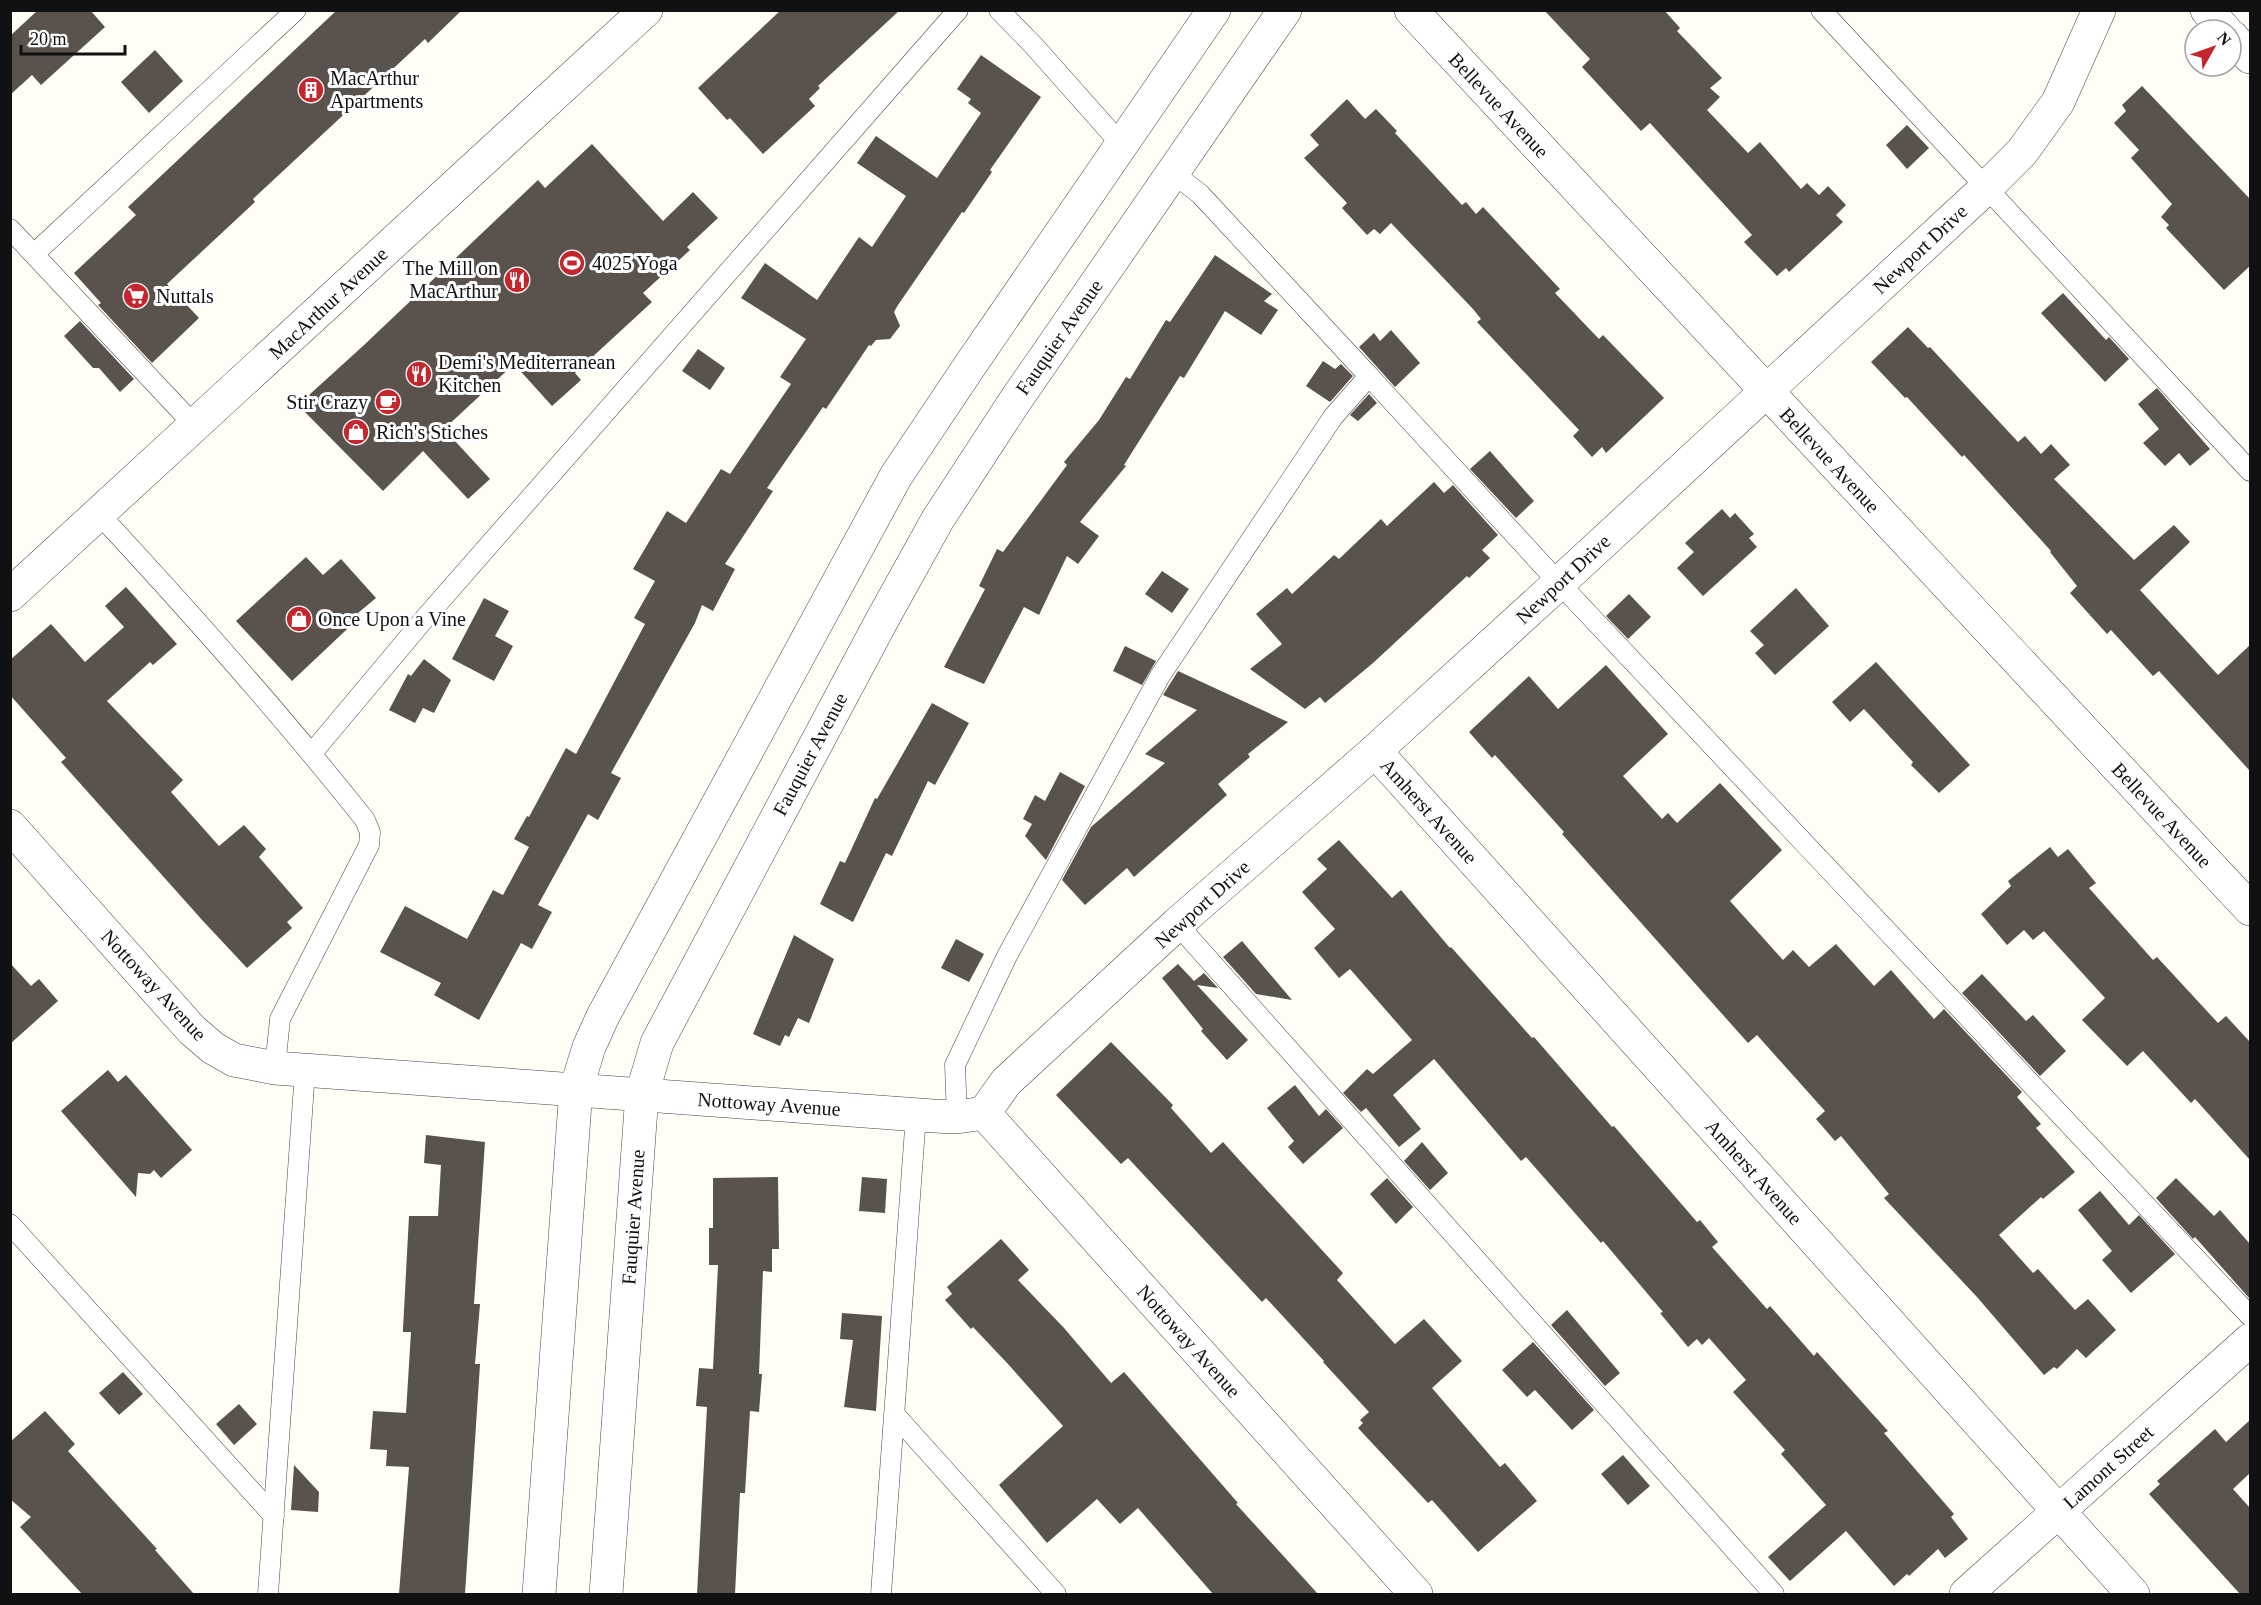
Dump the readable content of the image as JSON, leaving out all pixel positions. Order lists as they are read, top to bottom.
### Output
{
  "streets": {
    "street": [
      "Bellevue Avenue",
      "Newport Drive",
      "MacArthur Avenue",
      "Fauquier Avenue",
      "Amherst Avenue",
      "Nottoway Avenue",
      "Lamont Street"
    ]
  },
  "crossings": [
    ["Bellevue Avenue", "Newport Drive"],
    ["Newport Drive", "Amherst Avenue"],
    ["Newport Drive", "Nottoway Avenue"],
    ["Fauquier Avenue", "Nottoway Avenue"],
    ["Amherst Avenue", "Lamont Street"]
  ],
  "places": {
    "building": ["MacArthur Apartments"],
    "sports": ["4025 Yoga"],
    "restaurant": ["The Mill on MacArthur", "Demi's Mediterranean Kitchen"],
    "supermarket": ["Nuttals"],
    "cafe": ["Stir Crazy"],
    "shop": ["Rich's Stiches", "Once Upon a Vine"]
  },
  "scale_bar": "20 m",
  "north": "top right"
}
